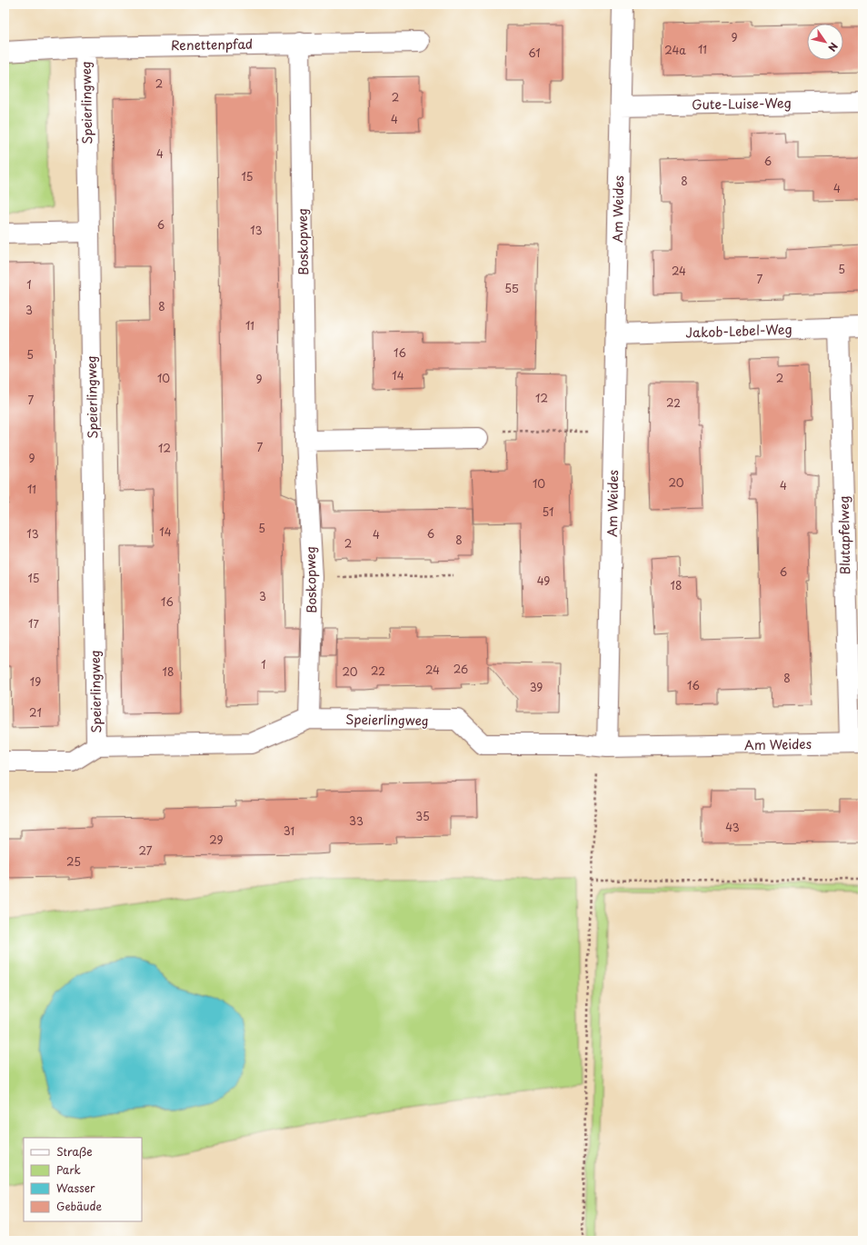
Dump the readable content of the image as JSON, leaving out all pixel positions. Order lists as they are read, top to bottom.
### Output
{
  "streets": {
    "street": [
      "Renettenpfad",
      "Speierlingweg",
      "Gute-Luise-Weg",
      "Am Weides",
      "Boskopweg",
      "Jakob-Lebel-Weg",
      "Blutapfelweg"
    ]
  },
  "crossings": [
    ["Renettenpfad", "Speierlingweg"],
    ["Renettenpfad", "Boskopweg"],
    ["Speierlingweg", "Am Weides"],
    ["Speierlingweg", "Boskopweg"],
    ["Gute-Luise-Weg", "Am Weides"],
    ["Am Weides", "Jakob-Lebel-Weg"],
    ["Am Weides", "Blutapfelweg"],
    ["Jakob-Lebel-Weg", "Blutapfelweg"]
  ],
  "house_numbers": [
    "9",
    "11",
    "24a",
    "61",
    "2",
    "2",
    "4",
    "4",
    "6",
    "15",
    "8",
    "4",
    "6",
    "13",
    "5",
    "24",
    "7",
    "1",
    "55",
    "8",
    "3",
    "11",
    "16",
    "5",
    "14",
    "10",
    "2",
    "9",
    "12",
    "7",
    "22",
    "7",
    "12",
    "9",
    "20",
    "10",
    "4",
    "11",
    "51",
    "5",
    "14",
    "13",
    "6",
    "4",
    "8",
    "2",
    "6",
    "15",
    "49",
    "18",
    "3",
    "16",
    "17",
    "1",
    "26",
    "24",
    "22",
    "18",
    "20",
    "8",
    "19",
    "16",
    "39",
    "21",
    "35",
    "33",
    "43",
    "31",
    "29",
    "27",
    "25"
  ],
  "legend": [
    "Straße",
    "Park",
    "Wasser",
    "Gebäude"
  ],
  "north": "bottom right"
}
